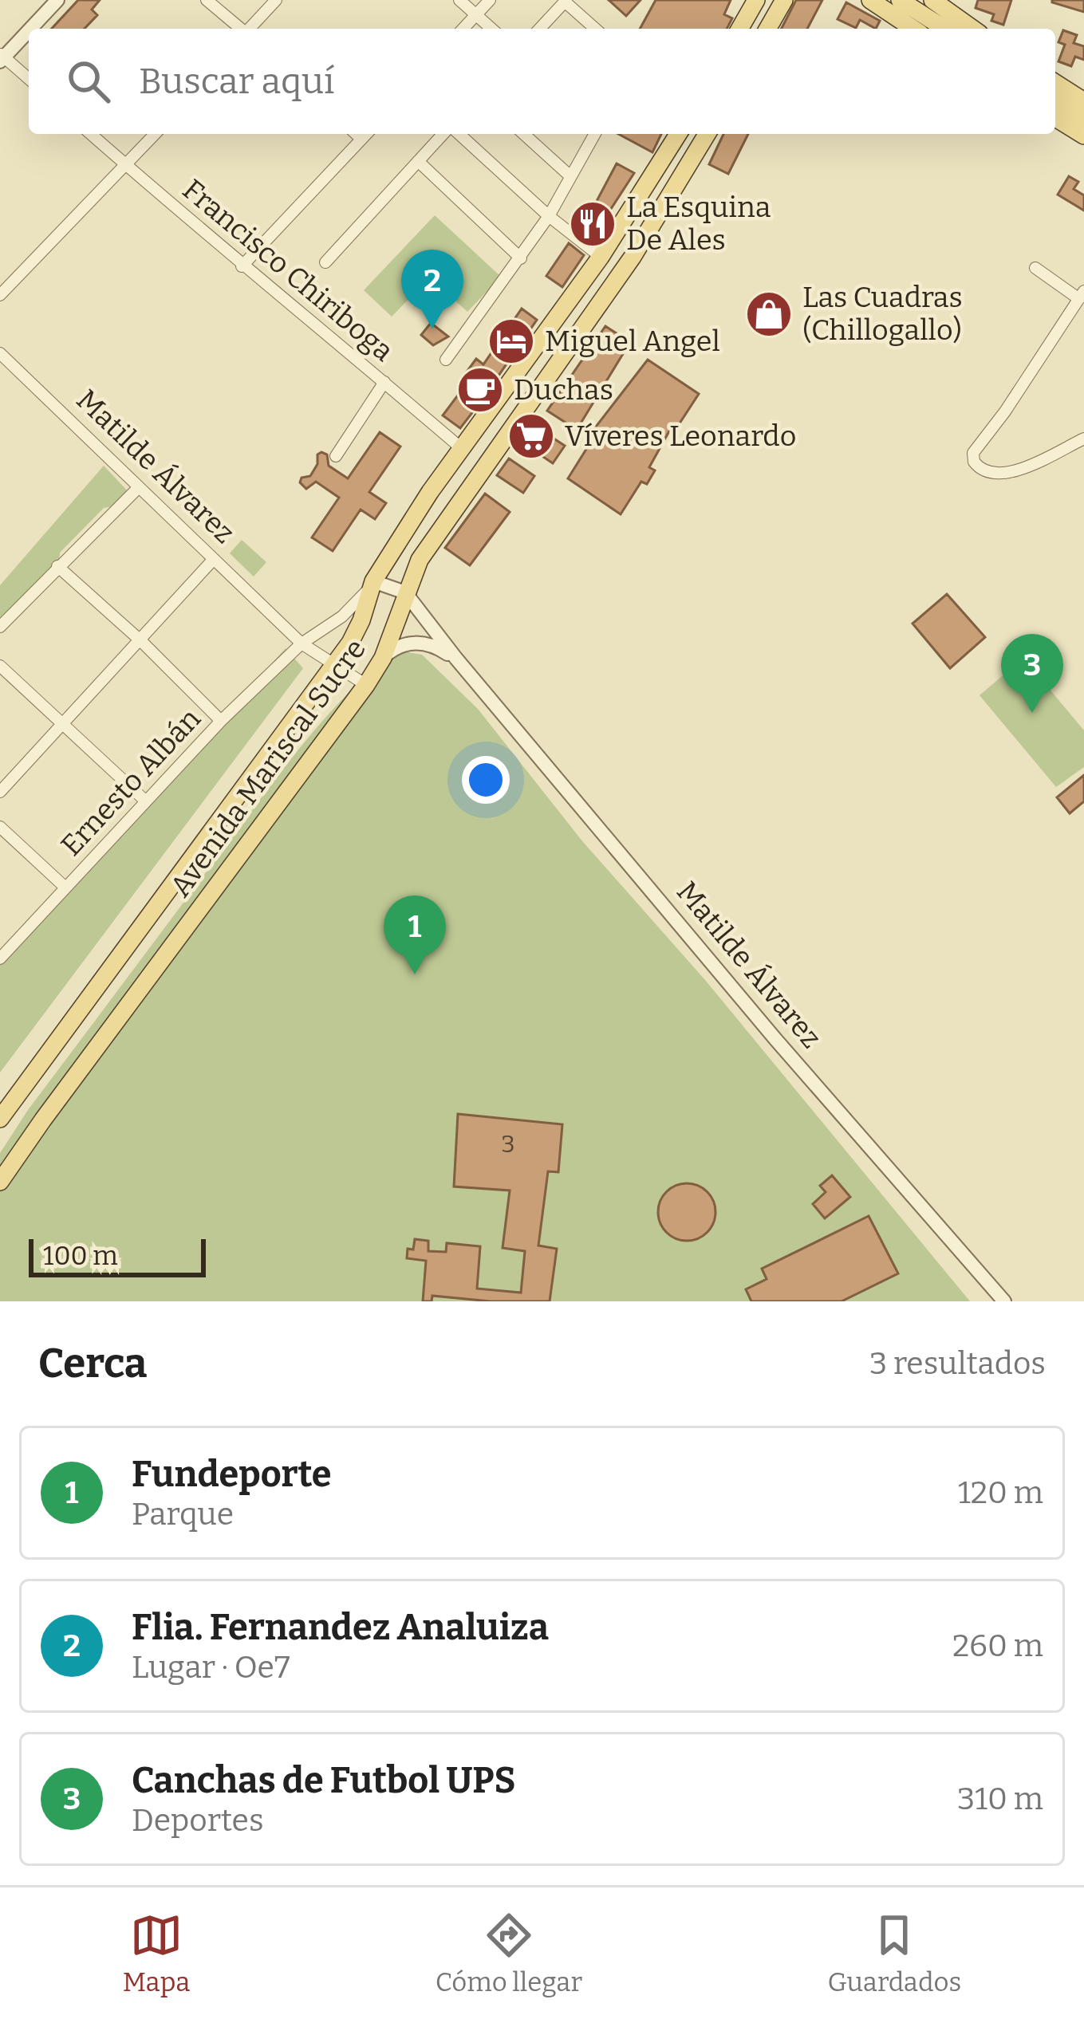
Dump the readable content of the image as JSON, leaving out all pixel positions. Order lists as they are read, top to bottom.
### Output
{
  "streets": {
    "main road": ["Avenida Mariscal Sucre"],
    "street": ["Francisco Chiriboga", "Matilde Álvarez", "Ernesto Albán"]
  },
  "crossings": [
    ["Francisco Chiriboga", "Avenida Mariscal Sucre"],
    ["Matilde Álvarez", "Avenida Mariscal Sucre"],
    ["Matilde Álvarez", "Ernesto Albán"],
    ["Avenida Mariscal Sucre", "Ernesto Albán"]
  ],
  "places": {
    "restaurant": ["La Esquina De Ales"],
    "shop": ["Las Cuadras (Chillogallo)"],
    "hotel": ["Miguel Angel"],
    "cafe": ["Duchas"],
    "supermarket": ["Víveres Leonardo"]
  },
  "house_numbers": ["3"],
  "scale_bar": "100 m",
  "page": {
    "search": "Buscar aquí",
    "pins": ["2", "3", "1"],
    "scale": "100 m",
    "heading": ["Cerca", "3 resultados"],
    "list": [
      {
        "mark": "1",
        "name": "Fundeporte",
        "note": "Parque",
        "value": "120 m"
      },
      {
        "mark": "2",
        "name": "Flia. Fernandez Analuiza",
        "note": "Lugar · Oe7",
        "value": "260 m"
      },
      {
        "mark": "3",
        "name": "Canchas de Futbol UPS",
        "note": "Deportes",
        "value": "310 m"
      }
    ],
    "nav": ["Mapa", "Cómo llegar", "Guardados"]
  }
}
